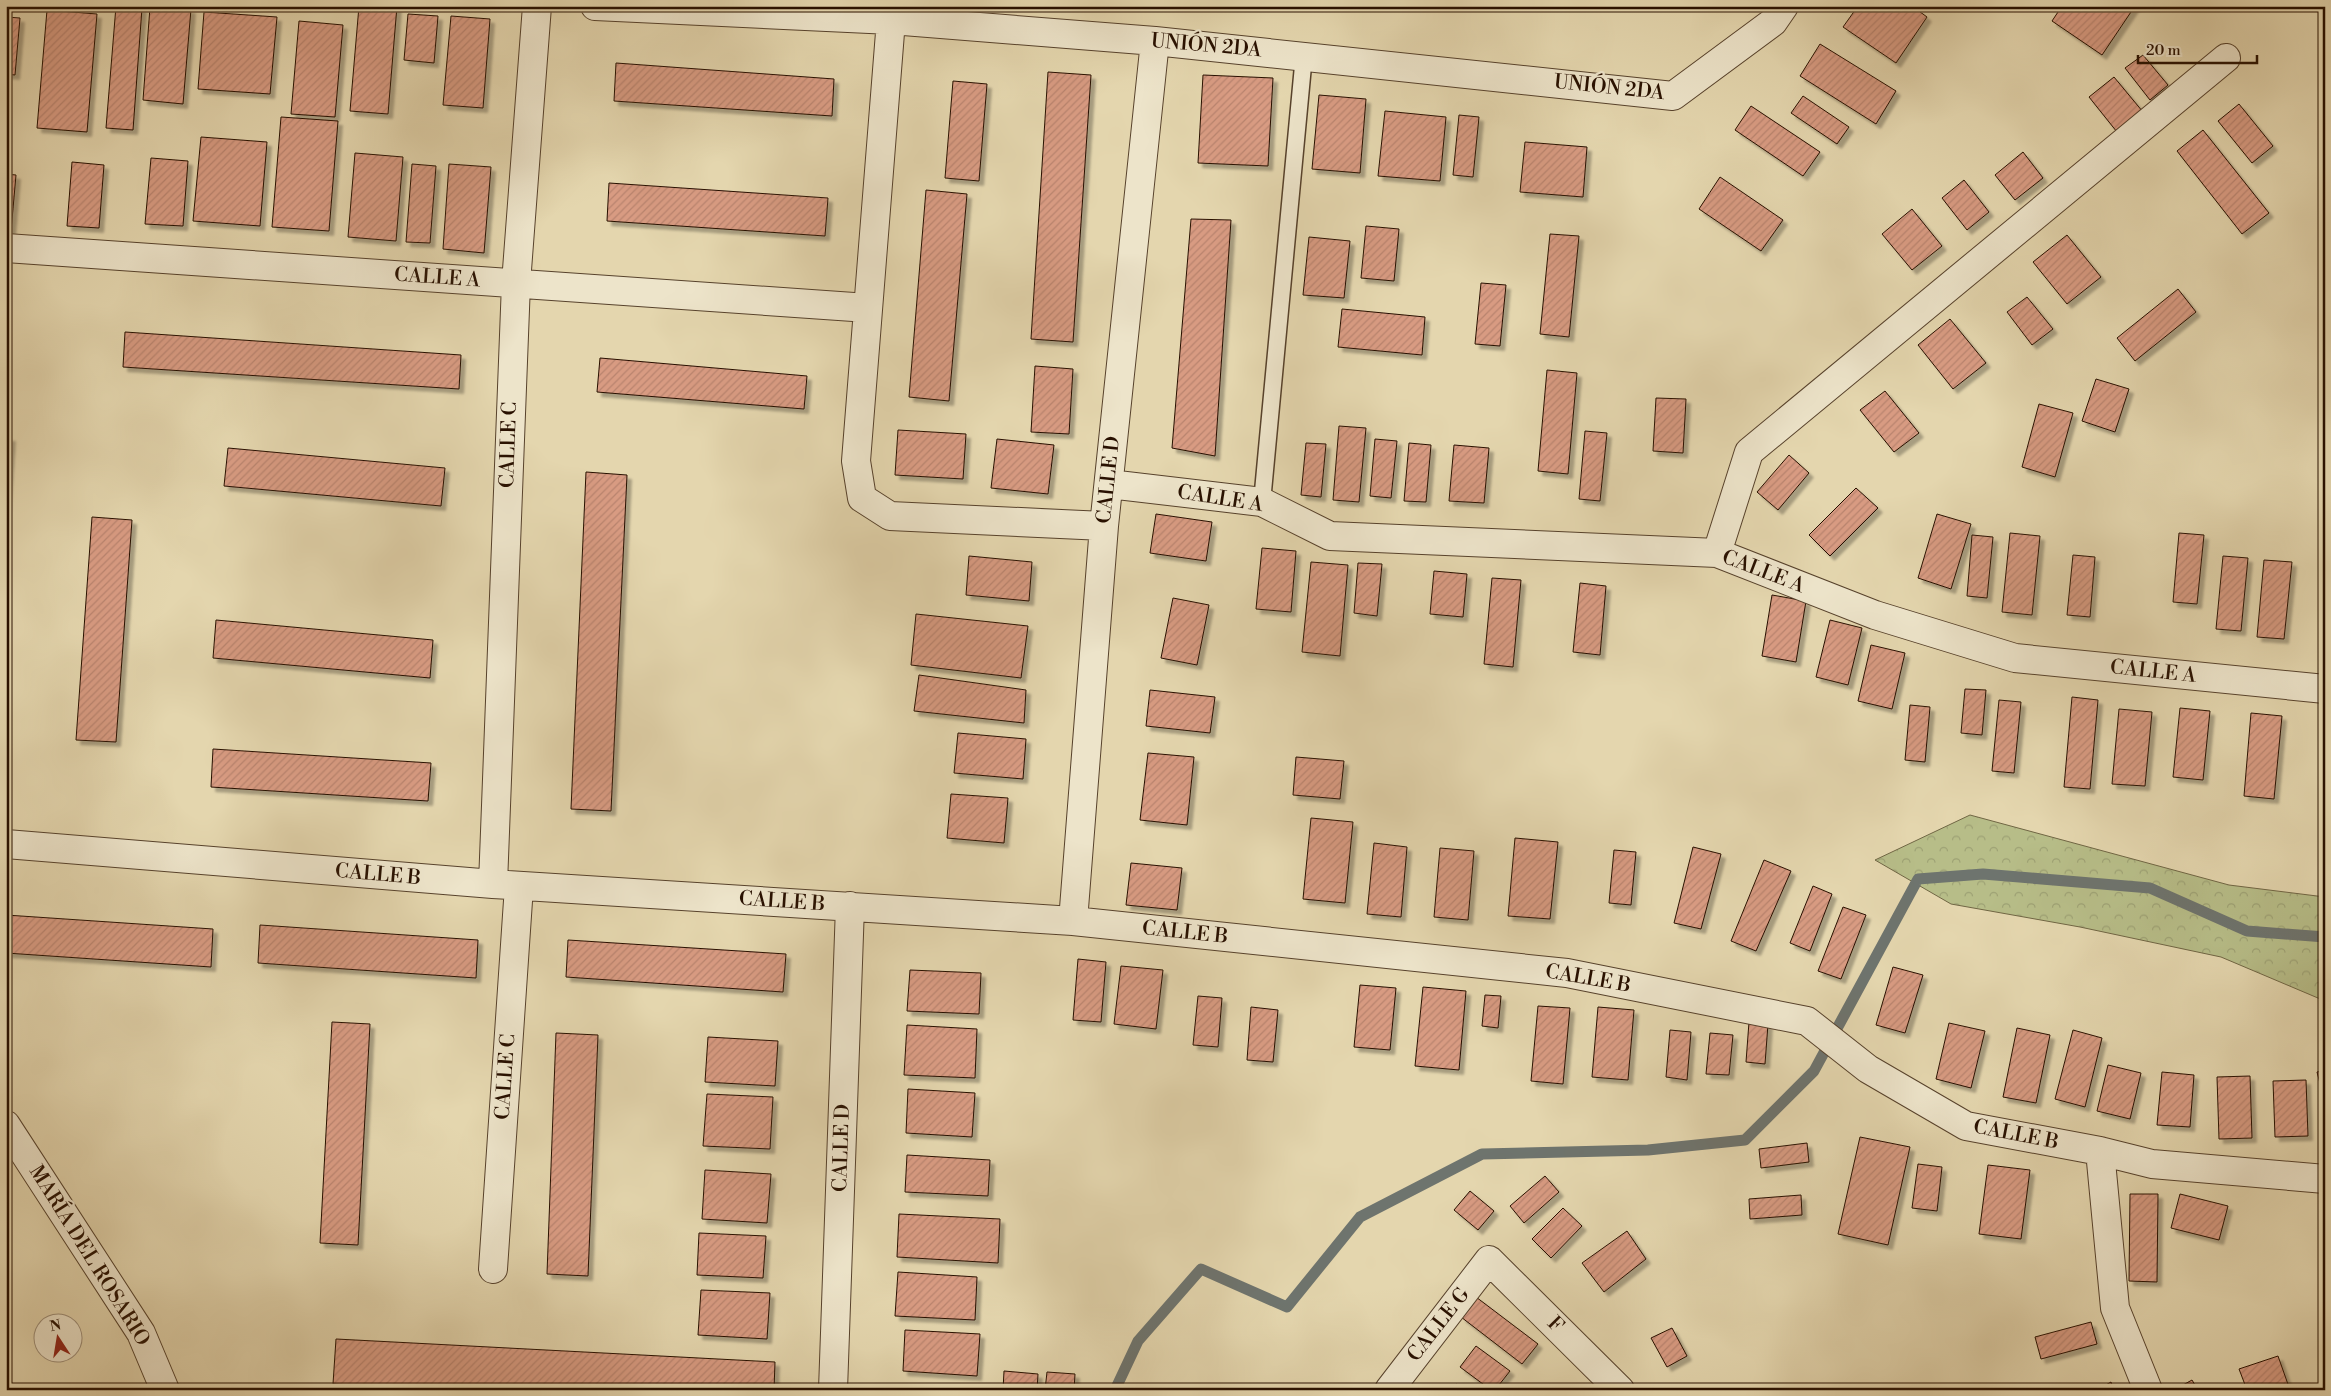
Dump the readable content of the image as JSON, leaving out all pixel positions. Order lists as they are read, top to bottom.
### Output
{
  "streets": {
    "street": [
      "UNIÓN 2DA",
      "CALLE A",
      "CALLE C",
      "CALLE D",
      "CALLE B",
      "MARÍA DEL ROSARIO",
      "CALLE G",
      "F"
    ]
  },
  "crossings": [
    ["UNIÓN 2DA", "CALLE D"],
    ["CALLE A", "CALLE C"],
    ["CALLE A", "CALLE D"],
    ["CALLE C", "CALLE B"],
    ["CALLE D", "CALLE B"],
    ["CALLE G", "F"]
  ],
  "scale_bar": "20 m",
  "north": "top"
}
